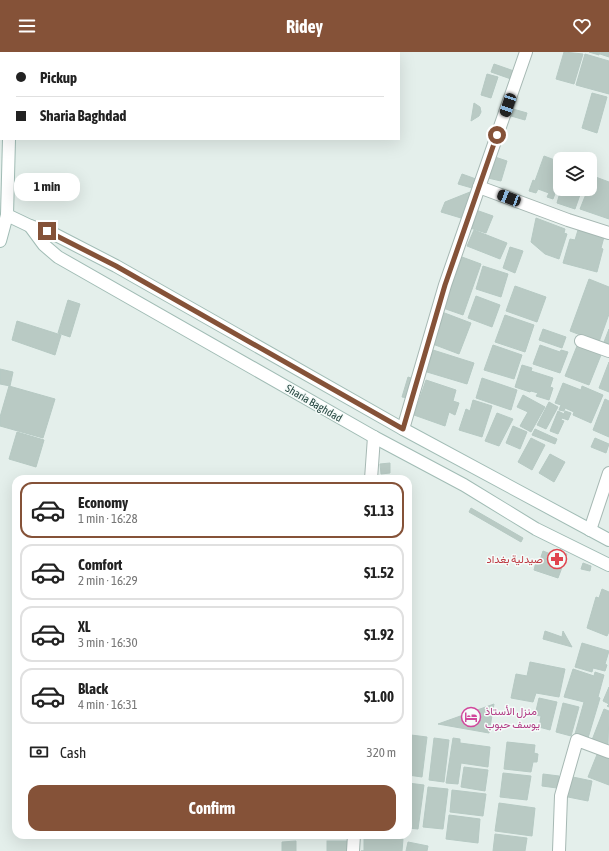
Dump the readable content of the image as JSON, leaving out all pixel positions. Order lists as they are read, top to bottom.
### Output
{
  "streets": {
    "main road": ["Sharia Baghdad"]
  },
  "places": {
    "pharmacy": ["صيدلية بغداد"],
    "hotel": ["منزل الأستاذ يوسف حبوب"]
  },
  "page": {
    "header": "Ridey",
    "banner": ["Pickup", "Sharia Baghdad"],
    "bubble": "1 min",
    "list": [
      {
        "name": "Economy",
        "note": "1 min · 16:28",
        "value": "$1.13"
      },
      {
        "name": "Comfort",
        "note": "2 min · 16:29",
        "value": "$1.52"
      },
      {
        "name": "XL",
        "note": "3 min · 16:30",
        "value": "$1.92"
      },
      {
        "name": "Black",
        "note": "4 min · 16:31",
        "value": "$1.00"
      }
    ],
    "pay": ["Cash", "320 m"],
    "buttons": "Confirm"
  }
}
